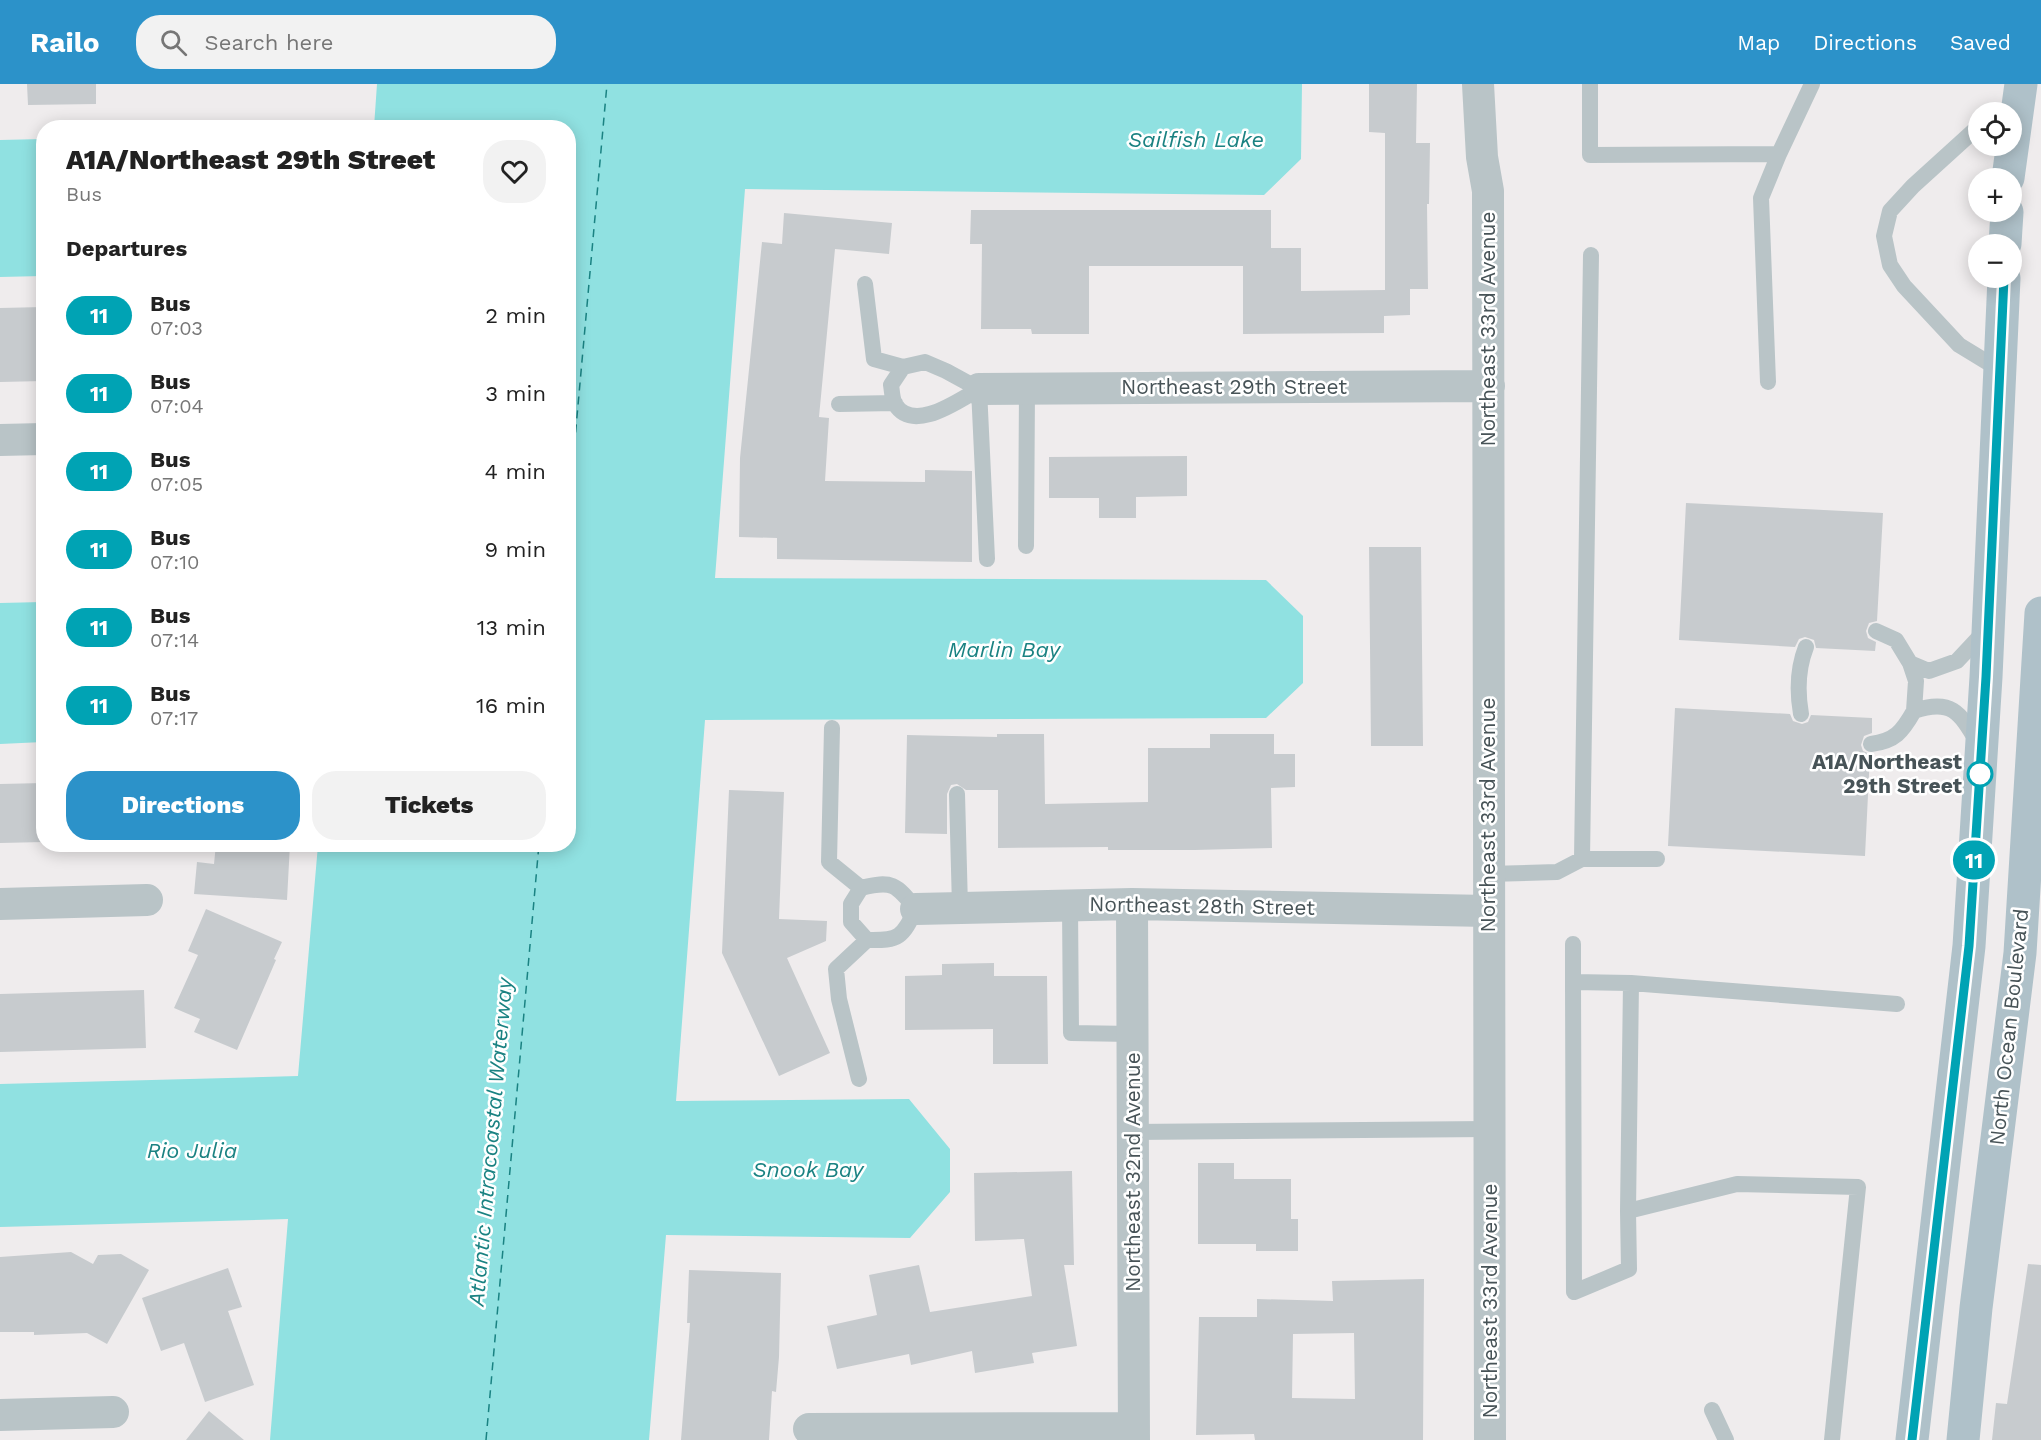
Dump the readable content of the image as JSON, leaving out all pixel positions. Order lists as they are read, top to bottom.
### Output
{
  "streets": {
    "main road": ["North Ocean Boulevard"],
    "street": [
      "Northeast 33rd Avenue",
      "Northeast 29th Street",
      "Northeast 28th Street",
      "Northeast 32nd Avenue"
    ]
  },
  "crossings": [
    ["Northeast 33rd Avenue", "Northeast 29th Street"],
    ["Northeast 33rd Avenue", "Northeast 28th Street"],
    ["Northeast 28th Street", "Northeast 32nd Avenue"]
  ],
  "water": [
    "Sailfish Lake",
    "Marlin Bay",
    "Atlantic Intracoastal Waterway",
    "Rio Julia",
    "Snook Bay"
  ],
  "places": ["A1A/Northeast 29th Street"],
  "lines": ["bus line 11"],
  "page": {
    "header": "Railo",
    "search": "Search here",
    "nav": ["Map", "Directions", "Saved"],
    "on_map": "11",
    "map_buttons": ["+", "−"],
    "heading": [
      ["A1A/Northeast 29th Street", "Bus"],
      "Departures"
    ],
    "list": [
      {
        "mark": "11",
        "name": "Bus",
        "note": "07:03",
        "value": "2 min"
      },
      {
        "mark": "11",
        "name": "Bus",
        "note": "07:04",
        "value": "3 min"
      },
      {
        "mark": "11",
        "name": "Bus",
        "note": "07:05",
        "value": "4 min"
      },
      {
        "mark": "11",
        "name": "Bus",
        "note": "07:10",
        "value": "9 min"
      },
      {
        "mark": "11",
        "name": "Bus",
        "note": "07:14",
        "value": "13 min"
      },
      {
        "mark": "11",
        "name": "Bus",
        "note": "07:17",
        "value": "16 min"
      }
    ],
    "buttons": ["Directions", "Tickets"]
  }
}
